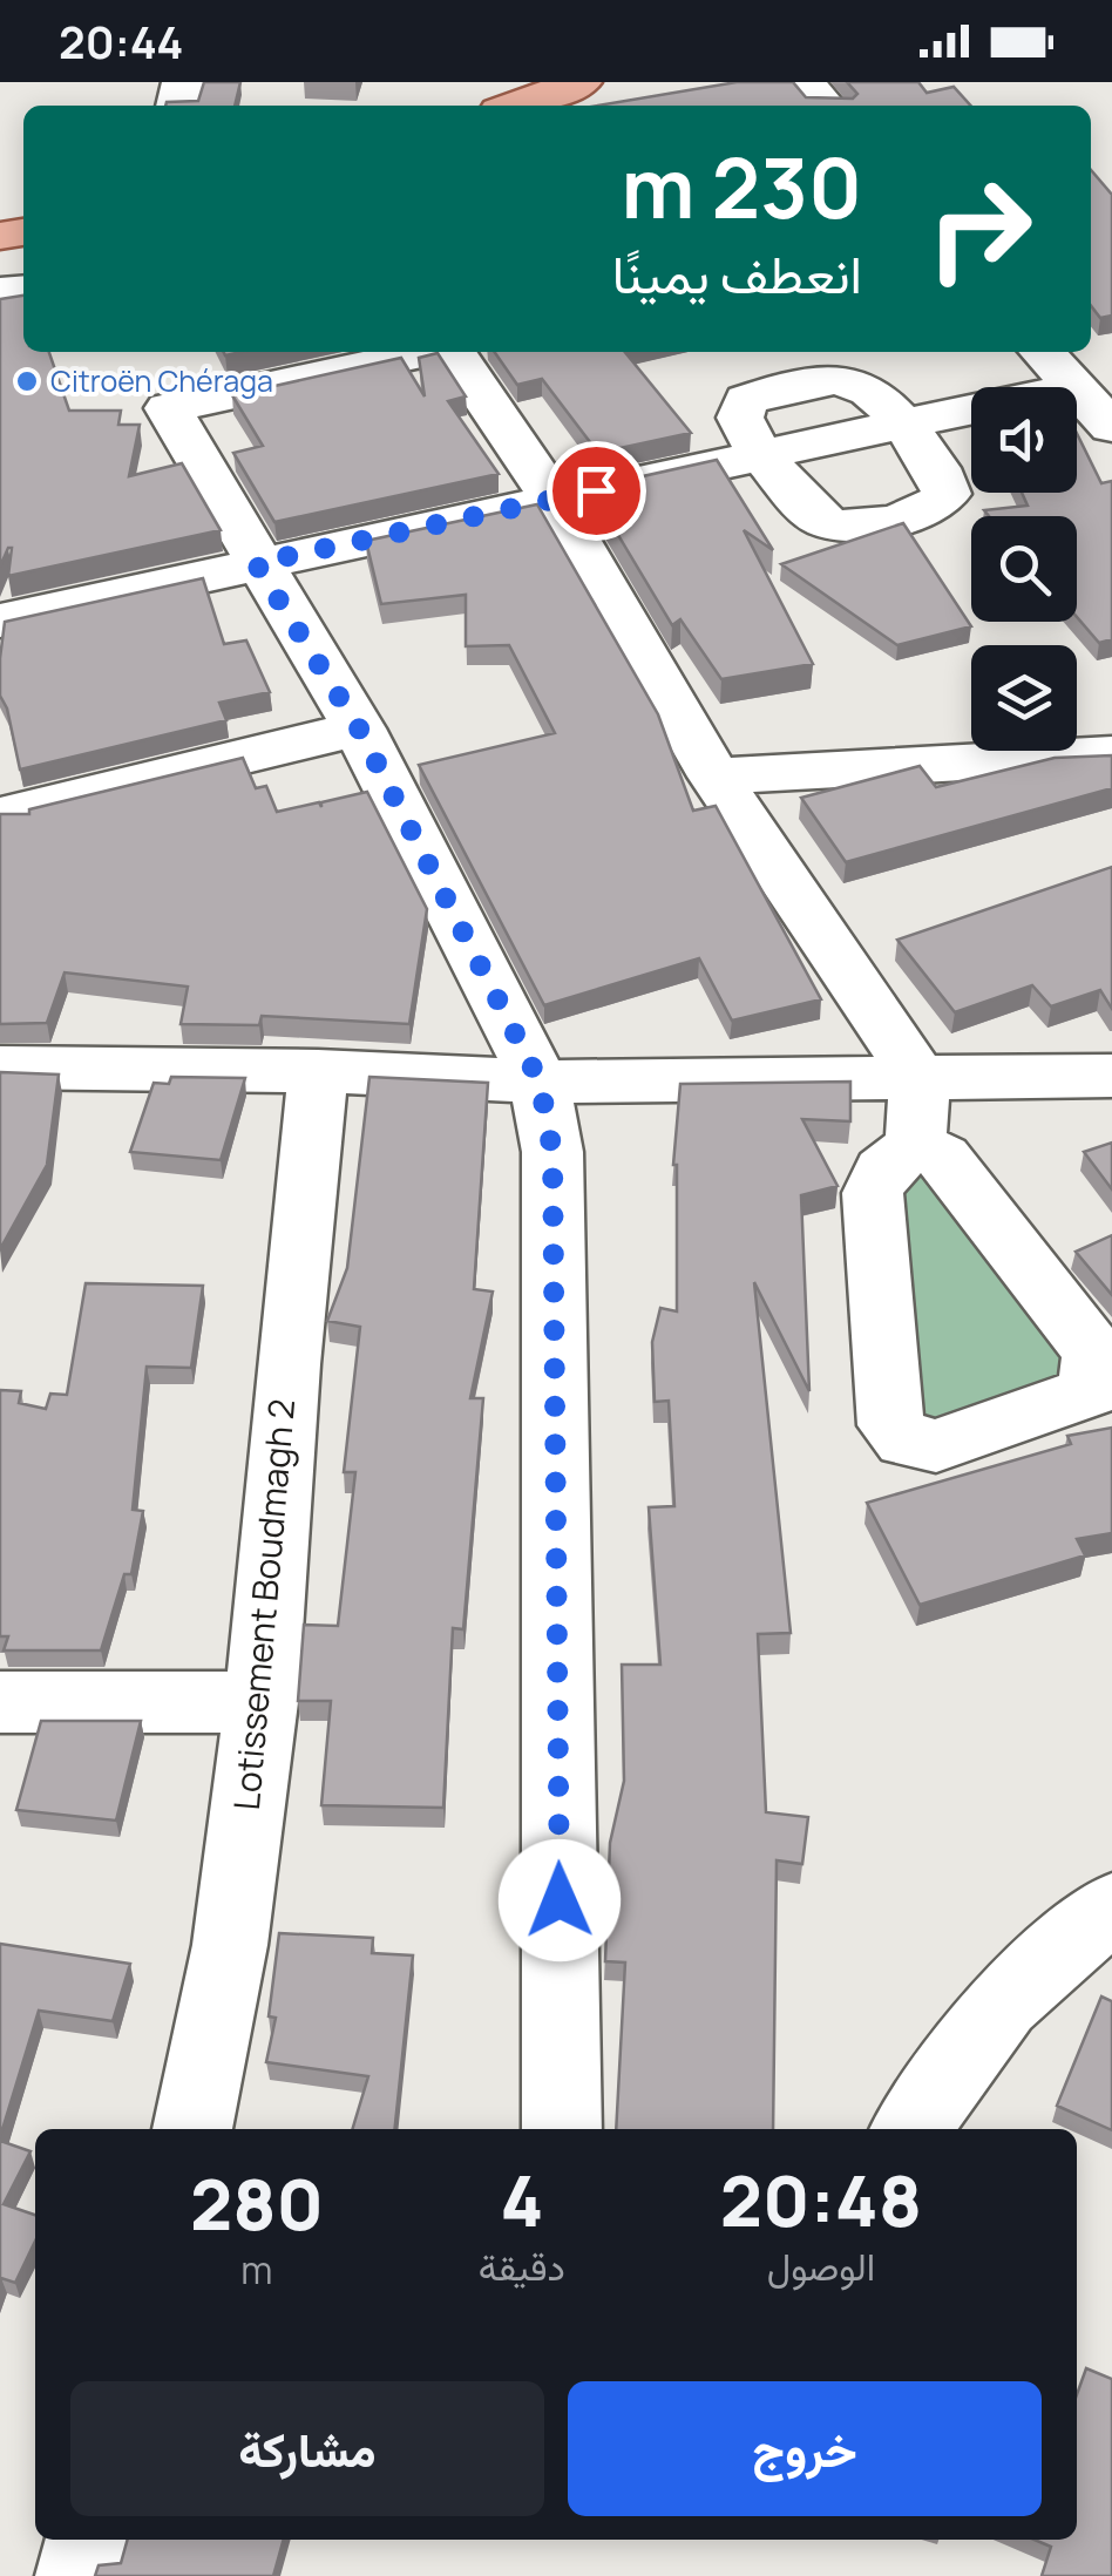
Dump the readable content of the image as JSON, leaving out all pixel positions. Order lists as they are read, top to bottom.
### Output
{
  "streets": {
    "street": ["Lotissement Boudmagh 2"]
  },
  "places": ["Citroën Chéraga"],
  "page": {
    "status": "20:44",
    "turn": ["230 m", "انعطف يمينًا"],
    "eta": [
      "20:48",
      "الوصول",
      "4",
      "دقيقة",
      "280",
      "m"
    ],
    "buttons": ["خروج", "مشاركة"]
  }
}
